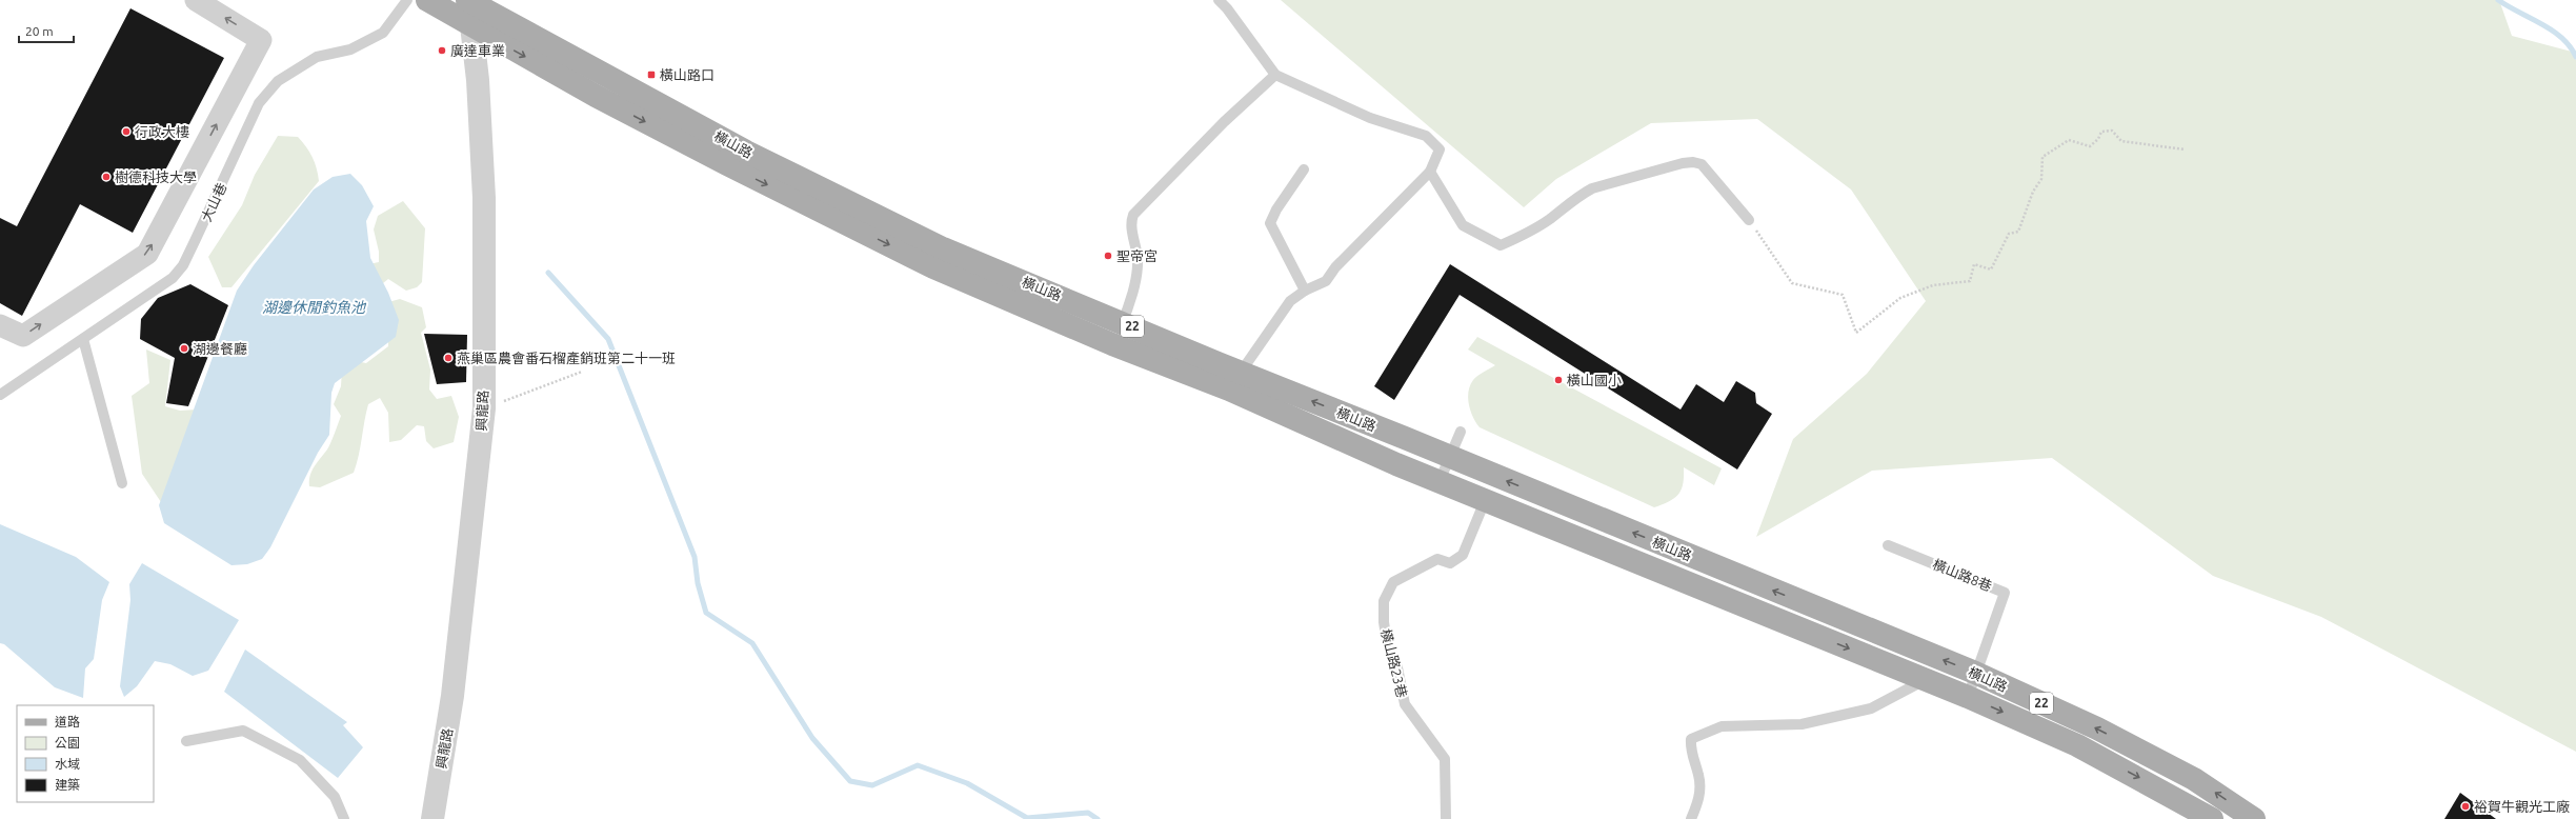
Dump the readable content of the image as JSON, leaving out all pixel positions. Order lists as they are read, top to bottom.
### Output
{
  "streets": {
    "main road": ["橫山路", "22"],
    "street": ["興龍路"],
    "lane": ["大山巷", "橫山路8巷", "橫山路23巷"]
  },
  "crossings": [
    ["橫山路", "興龍路"],
    ["橫山路", "橫山路8巷"],
    ["橫山路", "橫山路23巷"]
  ],
  "water": ["湖邊休閒釣魚池"],
  "places": {
    "other": [
      "廣達車業",
      "行政大樓",
      "樹德科技大學",
      "聖帝宮",
      "湖邊餐廳",
      "燕巢區農會番石榴產銷班第二十一班",
      "橫山國小",
      "裕賀牛觀光工廠"
    ],
    "transit": ["橫山路口"]
  },
  "legend": [
    "道路",
    "公園",
    "水域",
    "建築"
  ],
  "scale_bar": "20 m"
}
